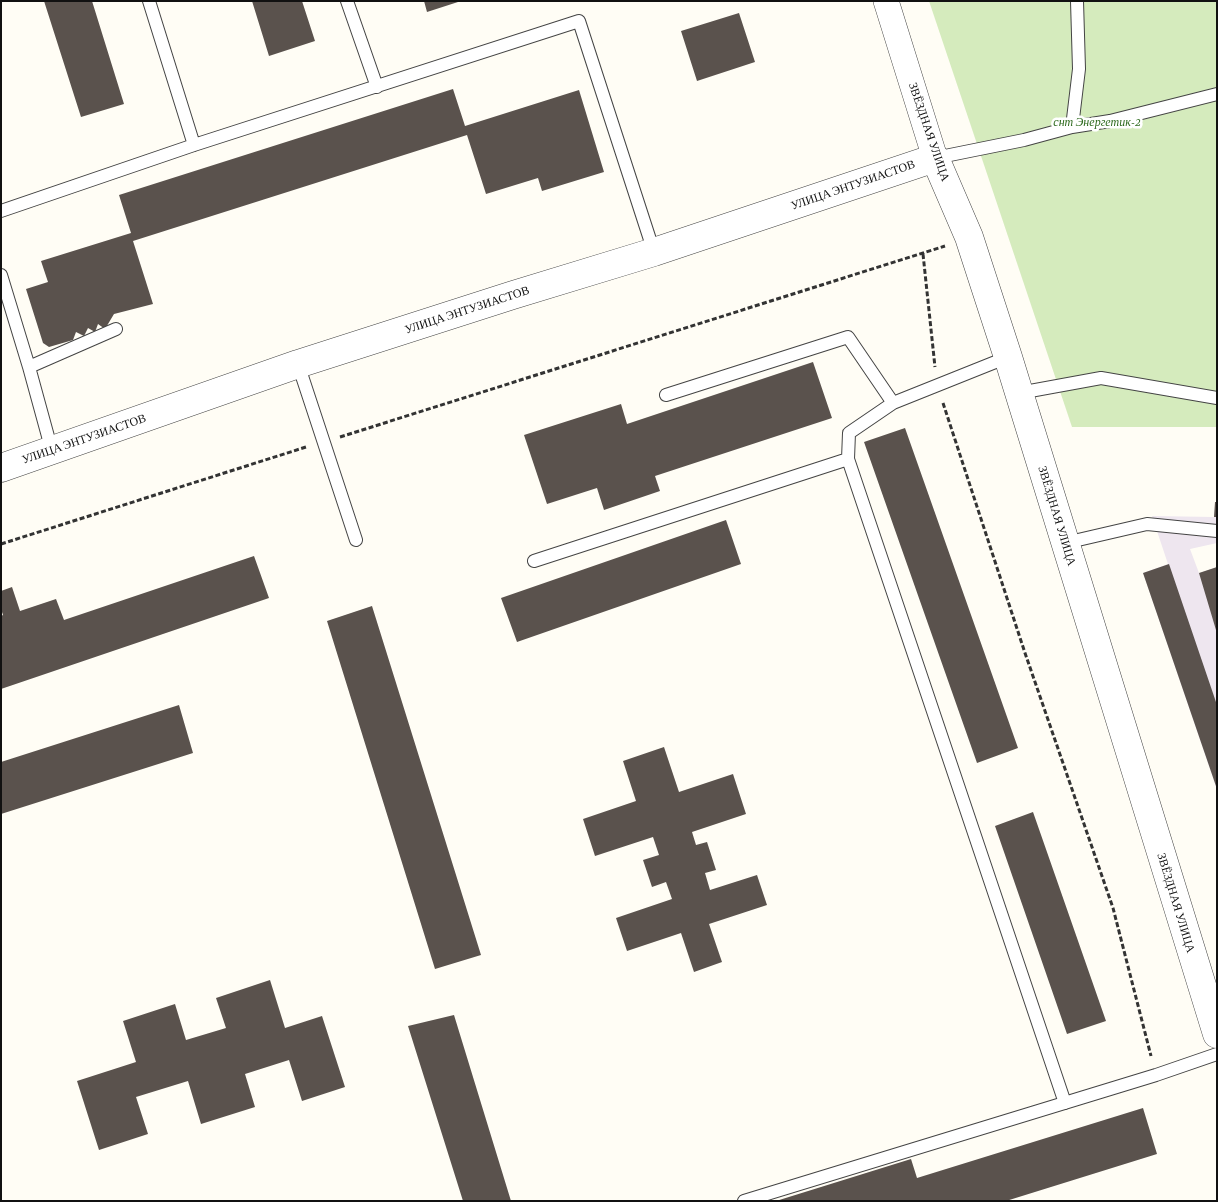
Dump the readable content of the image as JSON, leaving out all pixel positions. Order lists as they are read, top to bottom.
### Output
{
  "streets": {
    "street": ["ЗВЁЗДНАЯ УЛИЦА", "УЛИЦА ЭНТУЗИАСТОВ"]
  },
  "crossings": [
    ["ЗВЁЗДНАЯ УЛИЦА", "УЛИЦА ЭНТУЗИАСТОВ"]
  ],
  "parks": ["снт Энергетик-2"]
}
